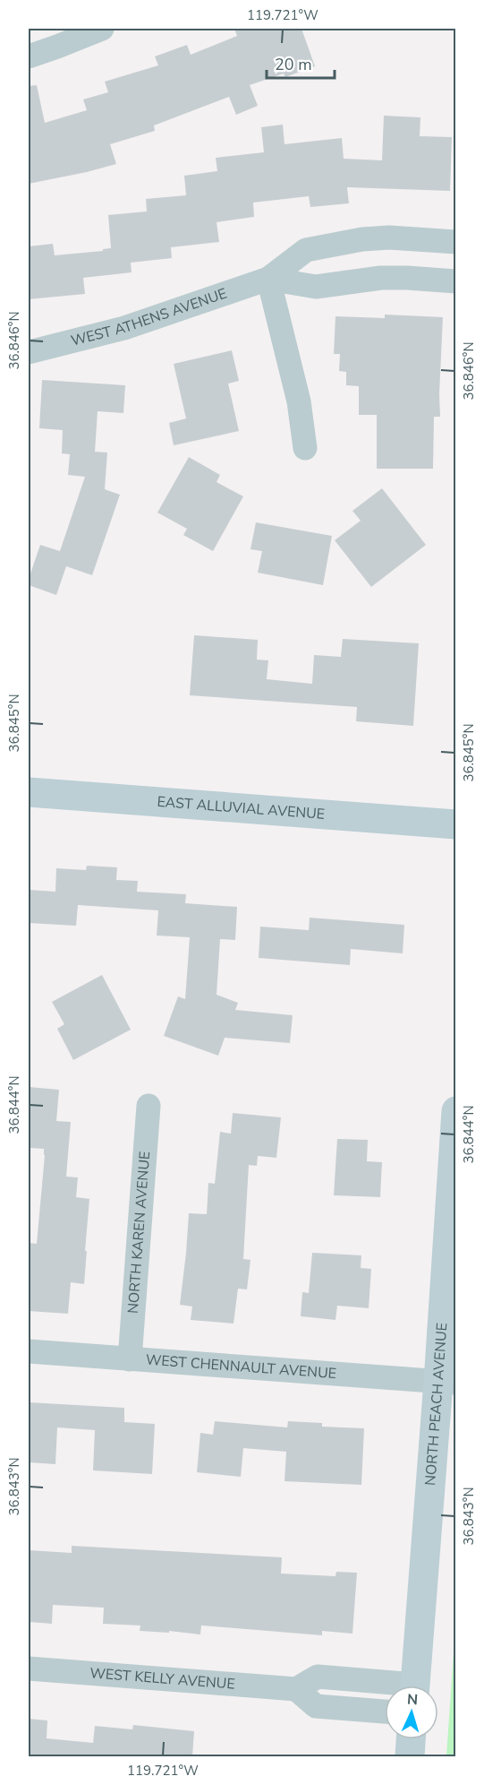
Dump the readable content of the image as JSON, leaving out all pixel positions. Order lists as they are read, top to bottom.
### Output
{
  "streets": {
    "street": [
      "WEST ATHENS AVENUE",
      "EAST ALLUVIAL AVENUE",
      "NORTH KAREN AVENUE",
      "WEST CHENNAULT AVENUE",
      "NORTH PEACH AVENUE",
      "WEST KELLY AVENUE"
    ]
  },
  "crossings": [
    ["NORTH KAREN AVENUE", "WEST CHENNAULT AVENUE"],
    ["WEST CHENNAULT AVENUE", "NORTH PEACH AVENUE"]
  ],
  "scale_bar": "20 m",
  "north": "top",
  "coordinates": [
    "119.721°W",
    "36.846°N",
    "36.845°N",
    "36.844°N",
    "36.843°N"
  ]
}
